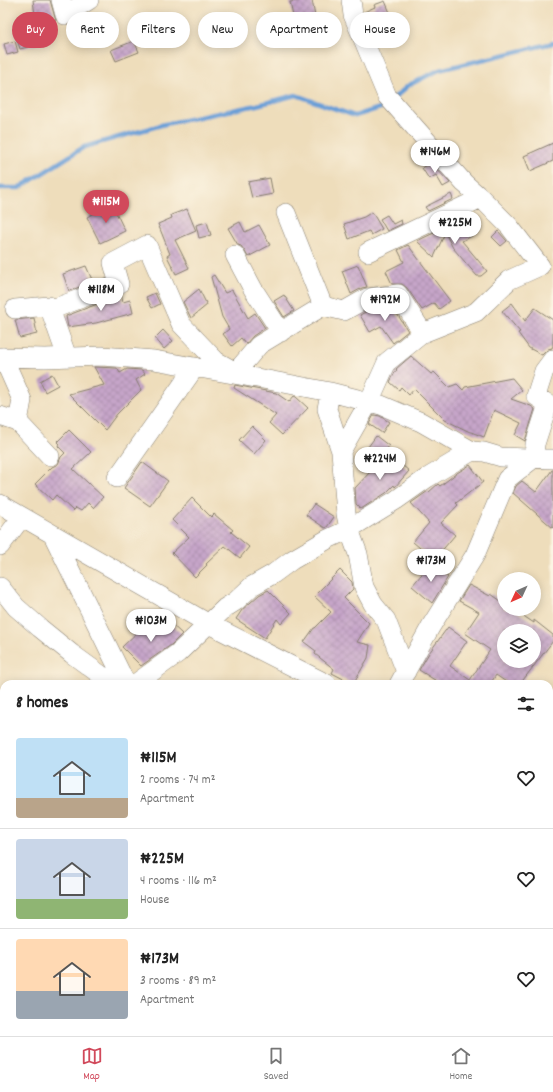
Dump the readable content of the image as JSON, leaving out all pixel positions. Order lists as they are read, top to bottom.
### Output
{
  "north": "bottom left",
  "page": {
    "chip": [
      "Buy",
      "Rent",
      "Filters",
      "New",
      "Apartment",
      "House"
    ],
    "price": [
      "₦146M",
      "₦115M",
      "₦225M",
      "₦118M",
      "₦192M",
      "₦224M",
      "₦173M",
      "₦103M"
    ],
    "heading": "8 homes",
    "list": [
      {
        "name": "₦115M",
        "note": "2 rooms · 74 m² · Apartment"
      },
      {
        "name": "₦225M",
        "note": "4 rooms · 116 m² · House"
      },
      {
        "name": "₦173M",
        "note": "3 rooms · 89 m² · Apartment"
      }
    ],
    "tabs": ["Map", "Saved", "Home"]
  }
}
